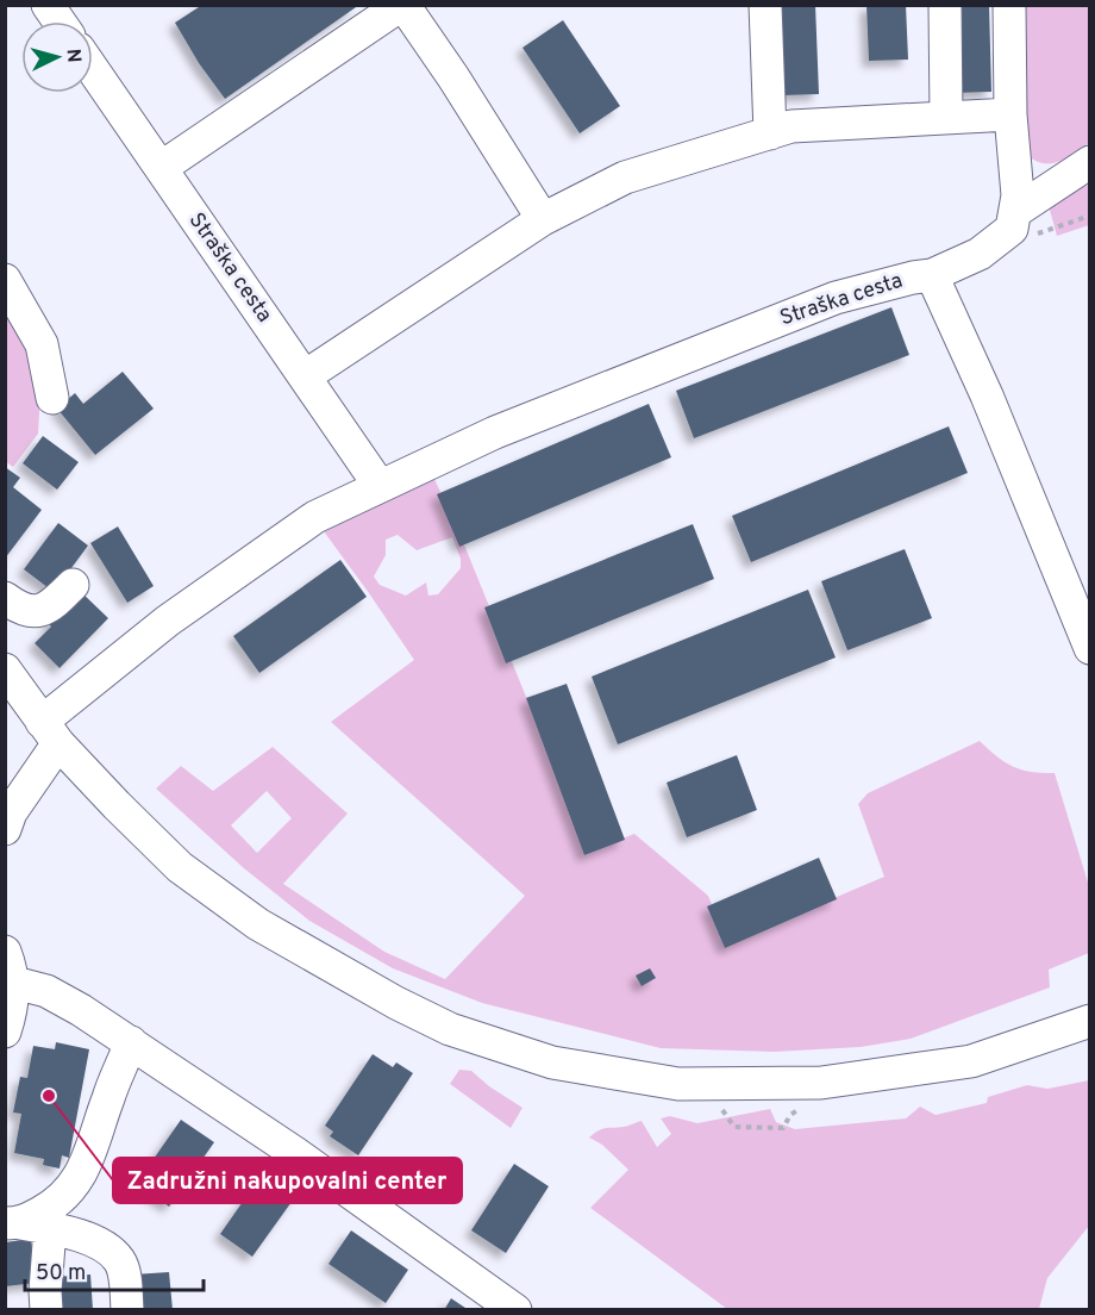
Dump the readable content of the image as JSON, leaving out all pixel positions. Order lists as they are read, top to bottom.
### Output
{
  "streets": {
    "street": ["Straška cesta"]
  },
  "places": ["Zadružni nakupovalni center"],
  "scale_bar": "50 m",
  "north": "right"
}
